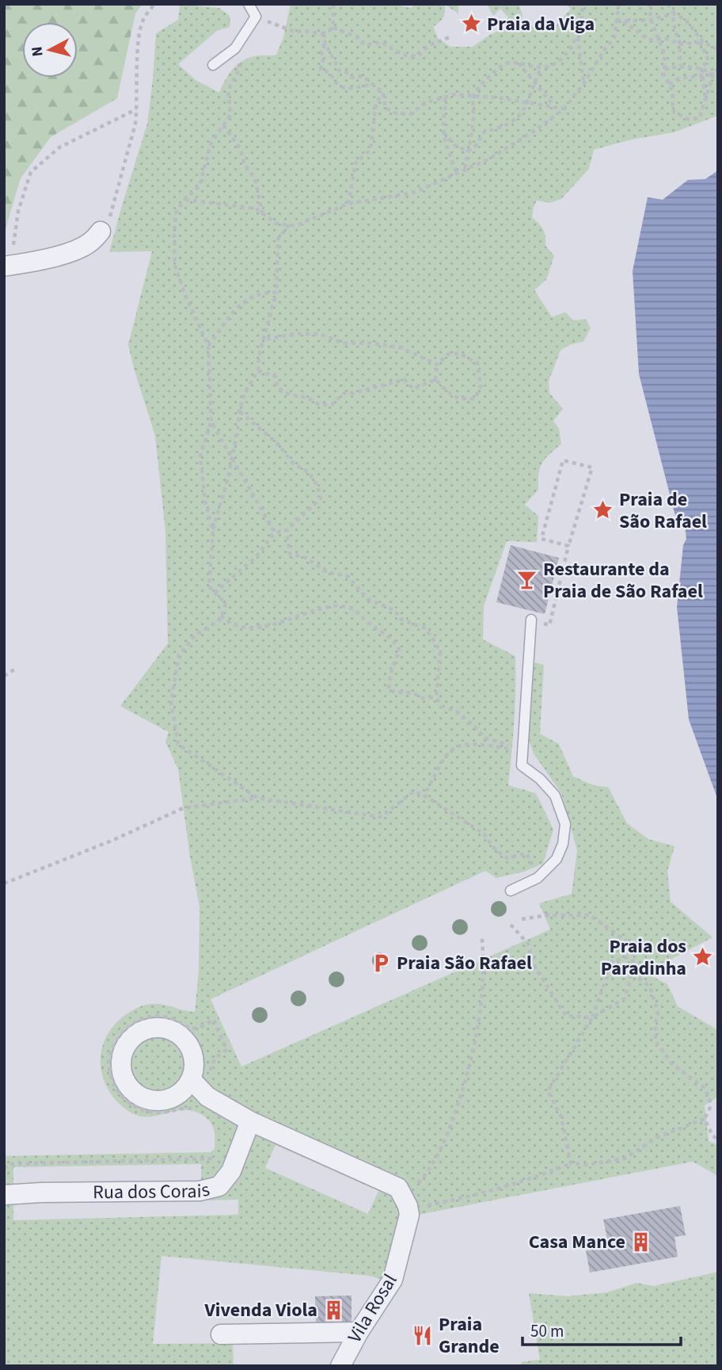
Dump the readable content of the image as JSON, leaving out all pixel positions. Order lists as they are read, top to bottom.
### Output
{
  "streets": {
    "street": ["Rua dos Corais", "Vila Rosal"]
  },
  "places": {
    "place": ["Praia da Viga", "Praia de São Rafael", "Praia dos Paradinha"],
    "bar": ["Restaurante da Praia de São Rafael"],
    "parking": ["Praia São Rafael"],
    "building": ["Casa Mance", "Vivenda Viola"],
    "restaurant": ["Praia Grande"]
  },
  "scale_bar": "50 m",
  "north": "left"
}
